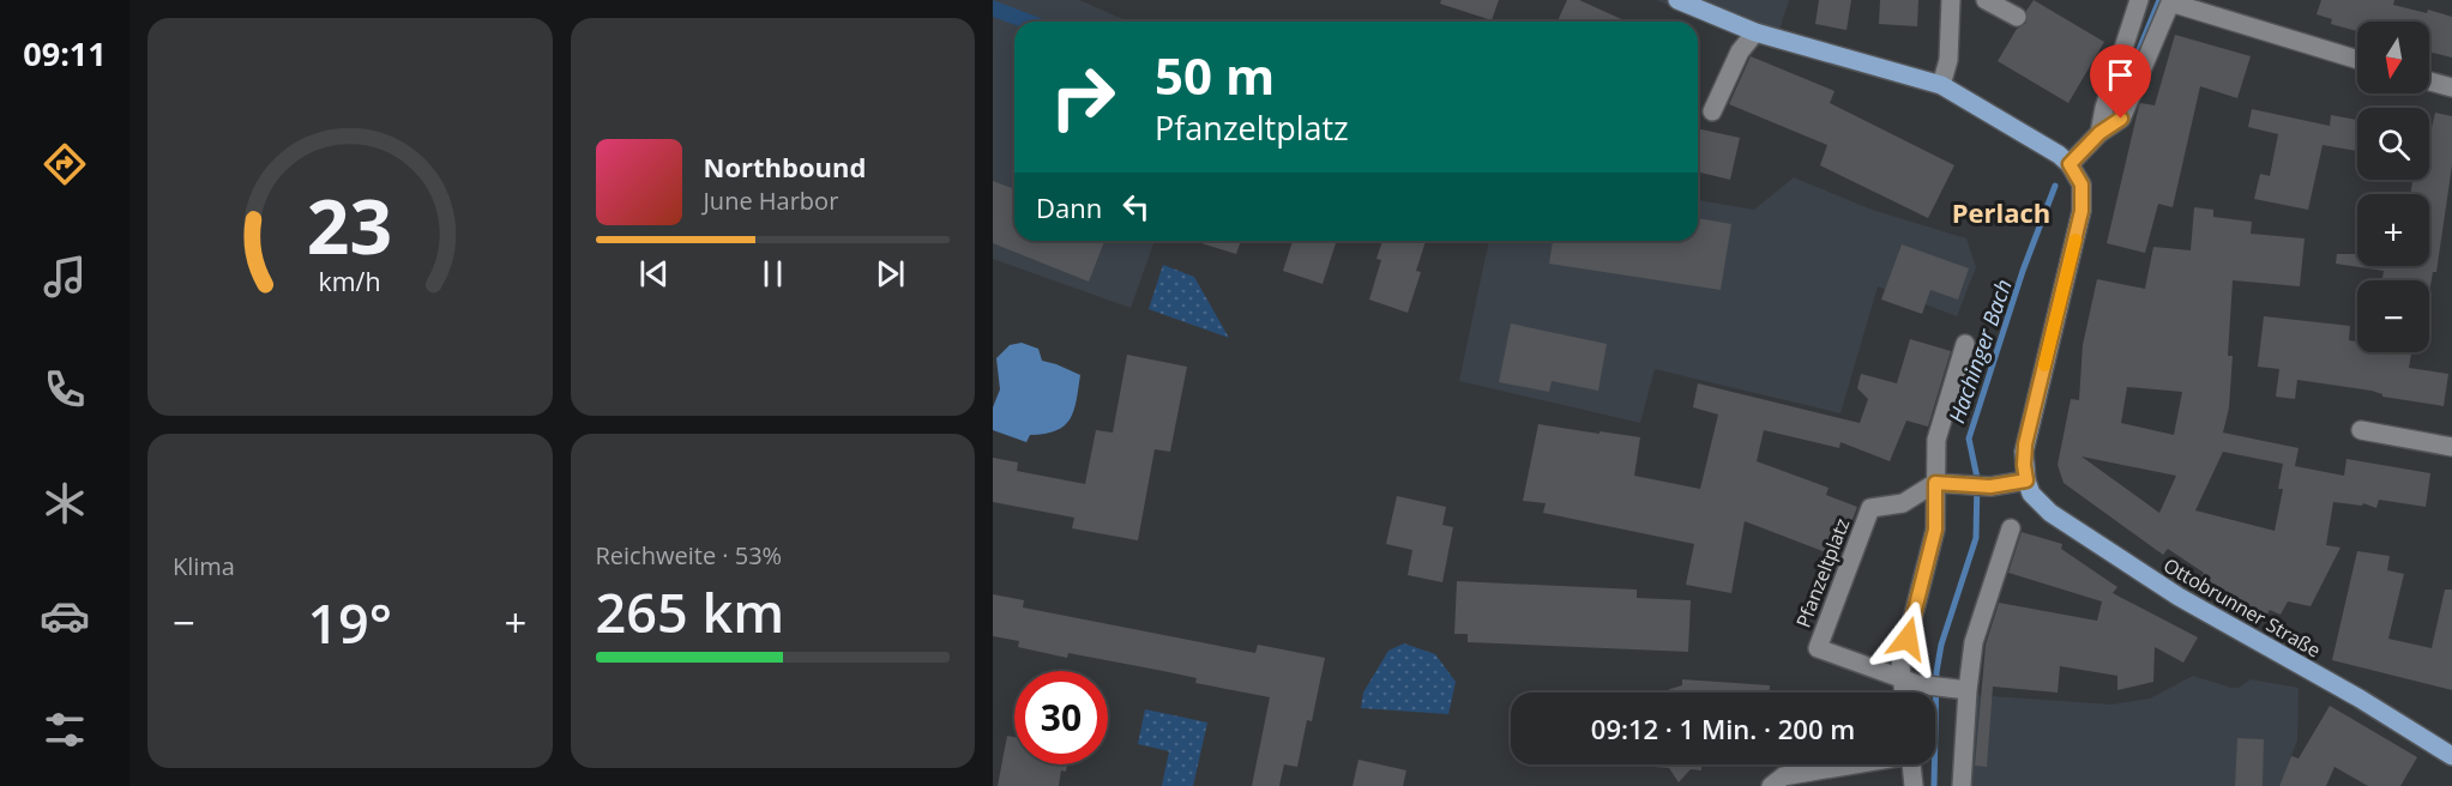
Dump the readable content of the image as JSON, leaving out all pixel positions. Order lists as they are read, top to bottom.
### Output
{
  "streets": {
    "main road": ["Ottobrunner Straße"],
    "street": ["Pfanzeltplatz"]
  },
  "districts": ["Perlach"],
  "water": ["Hachinger Bach"],
  "north": "bottom",
  "page": {
    "tabs": "09:11",
    "map_buttons": ["+", "−"],
    "turn": ["50 m", "Pfanzeltplatz"],
    "song": ["Northbound", "June Harbor"],
    "then": "Dann",
    "tile": [
      "Klima",
      ["Reichweite · 53%", "265 km"]
    ],
    "heat": ["−", "19°", "+"],
    "limit": "30",
    "trip": "09:12 · 1 Min. · 200 m",
    "gauge": ["23", "km/h"]
  }
}
